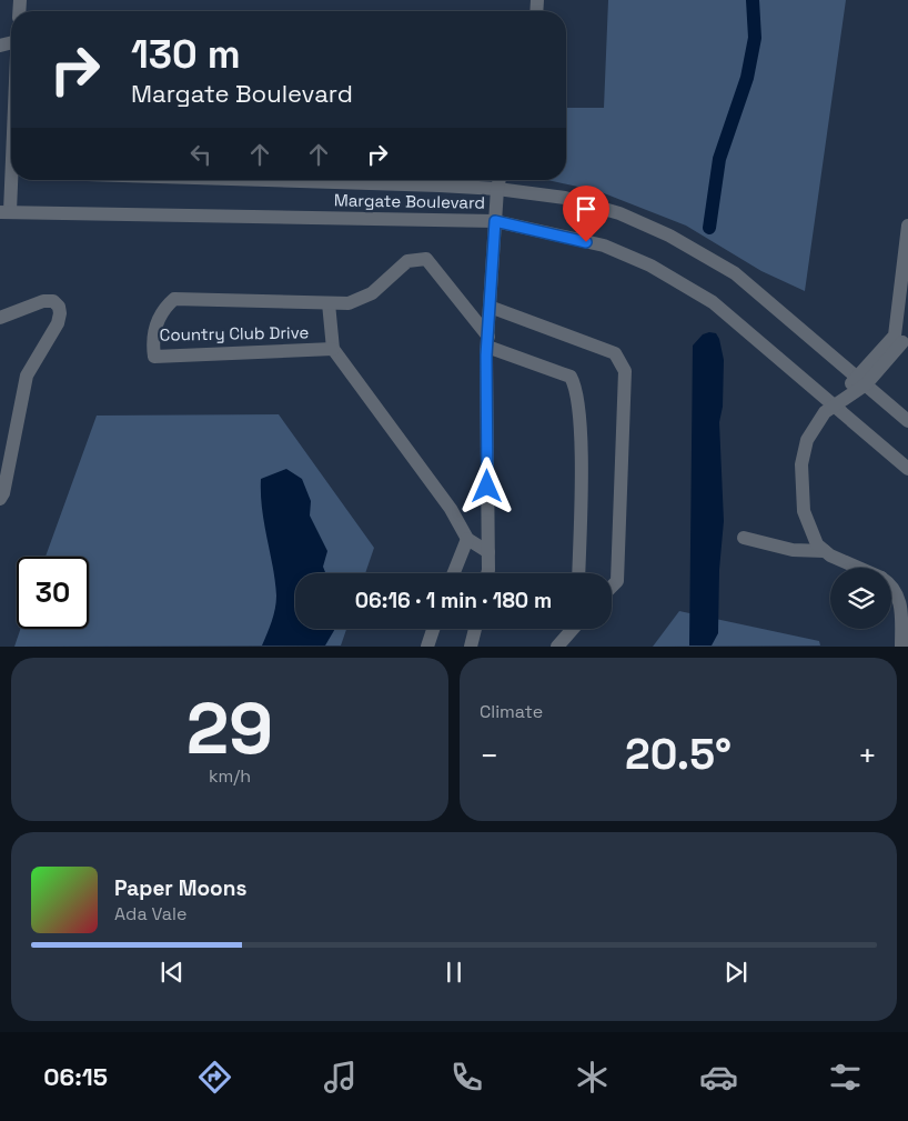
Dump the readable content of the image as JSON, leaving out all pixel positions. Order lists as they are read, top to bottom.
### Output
{
  "streets": {
    "street": ["Margate Boulevard", "Country Club Drive"]
  },
  "page": {
    "turn": ["130 m", "Margate Boulevard"],
    "limit": "30",
    "trip": "06:16 · 1 min · 180 m",
    "tile": [
      ["29", "km/h"],
      "Climate"
    ],
    "heat": ["−", "20.5°", "+"],
    "song": ["Paper Moons", "Ada Vale"],
    "tabs": "06:15"
  }
}
